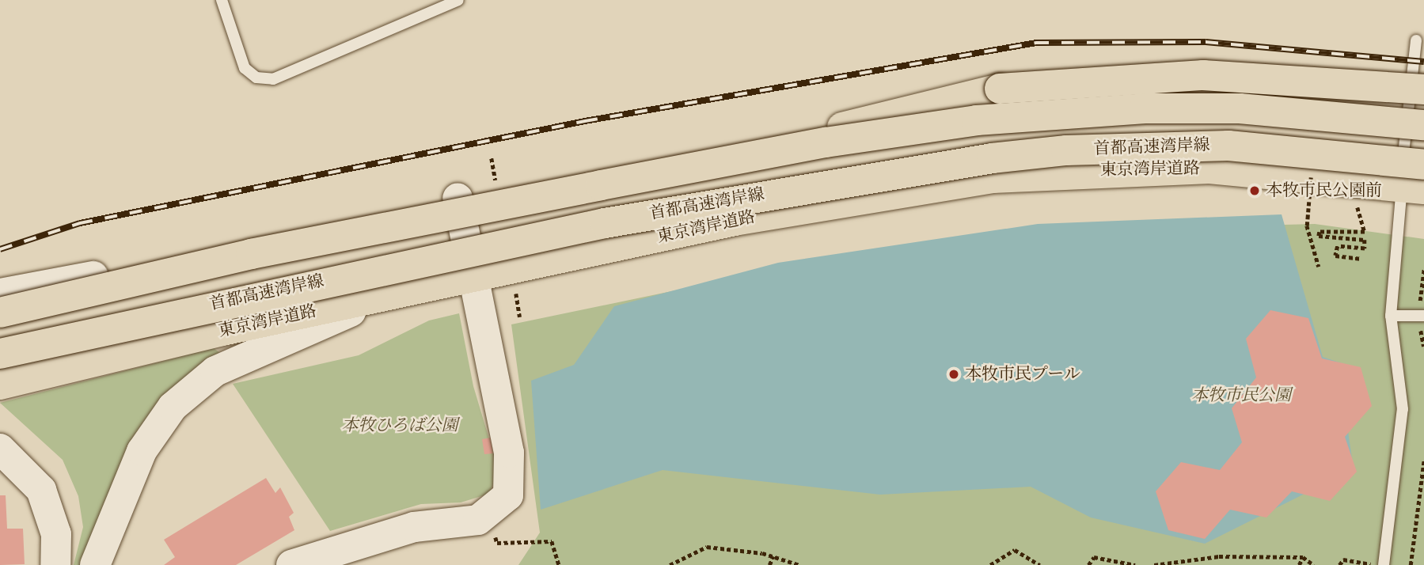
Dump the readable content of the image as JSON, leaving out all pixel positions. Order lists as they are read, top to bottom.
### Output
{
  "streets": {
    "highway": ["首都高速湾岸線", "東京湾岸道路"]
  },
  "parks": ["本牧市民公園", "本牧ひろば公園"],
  "places": ["本牧市民公園前", "本牧市民プール"]
}
